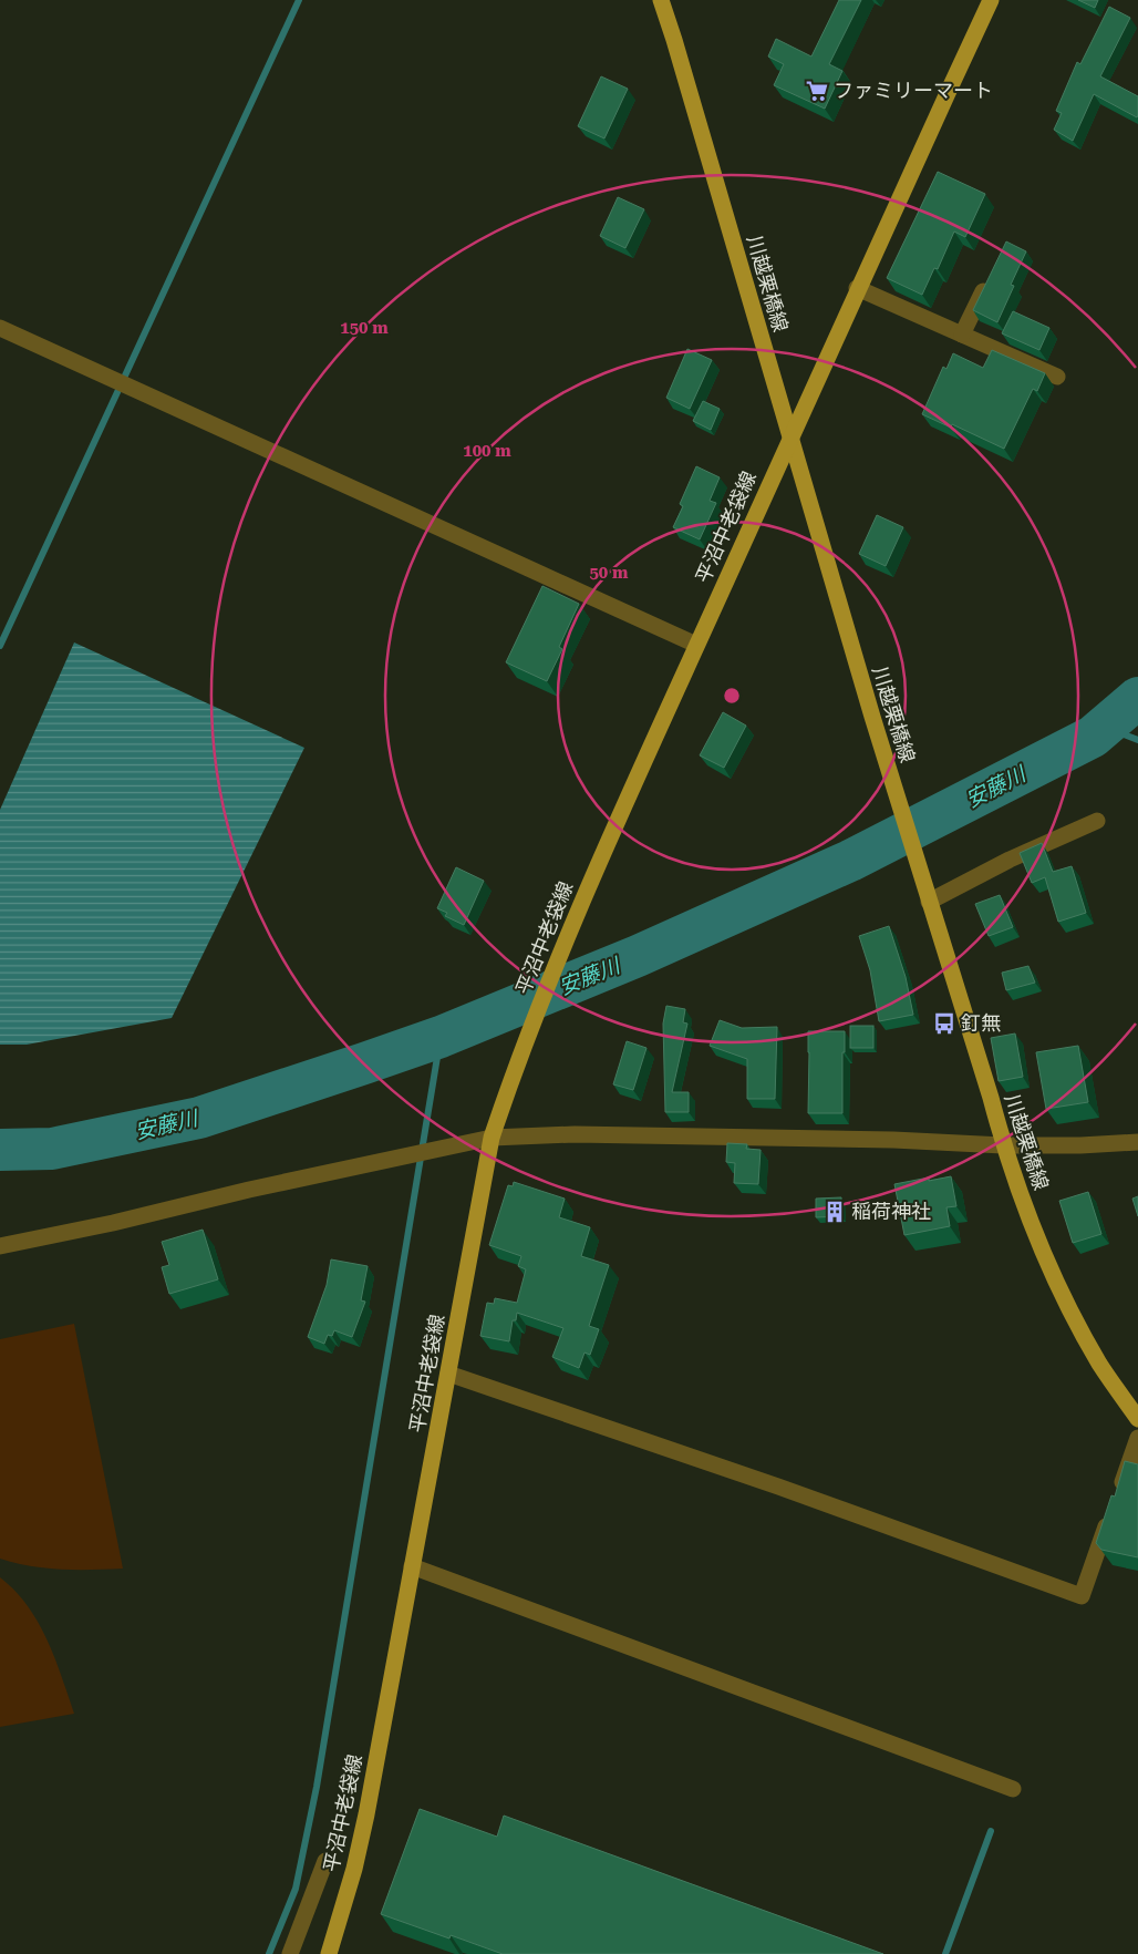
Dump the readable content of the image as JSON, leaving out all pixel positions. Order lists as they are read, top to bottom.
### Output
{
  "streets": {
    "main road": ["川越栗橋線", "平沼中老袋線"]
  },
  "crossings": [
    ["川越栗橋線", "平沼中老袋線"]
  ],
  "water": ["安藤川"],
  "places": {
    "supermarket": ["ファミリーマート"],
    "bus stop": ["釘無"],
    "building": ["稲荷神社"]
  },
  "rings": ["150 m", "100 m", "50 m"]
}
